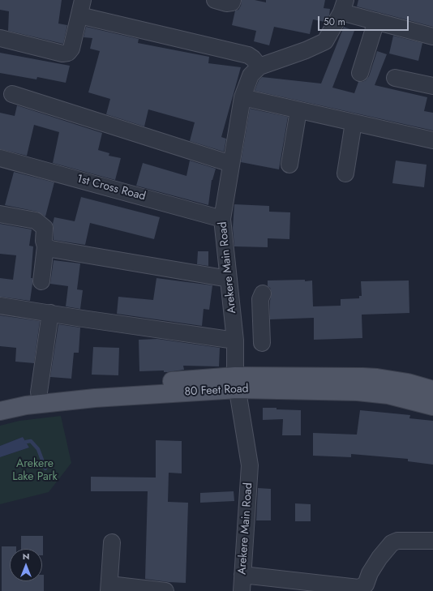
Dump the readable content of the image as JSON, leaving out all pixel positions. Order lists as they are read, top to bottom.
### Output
{
  "streets": {
    "main road": ["80 Feet Road"],
    "street": ["1st Cross Road", "Arekere Main Road"]
  },
  "crossings": [
    ["1st Cross Road", "Arekere Main Road"],
    ["Arekere Main Road", "80 Feet Road"]
  ],
  "parks": ["Arekere Lake Park"],
  "scale_bar": "50 m",
  "north": "top"
}
